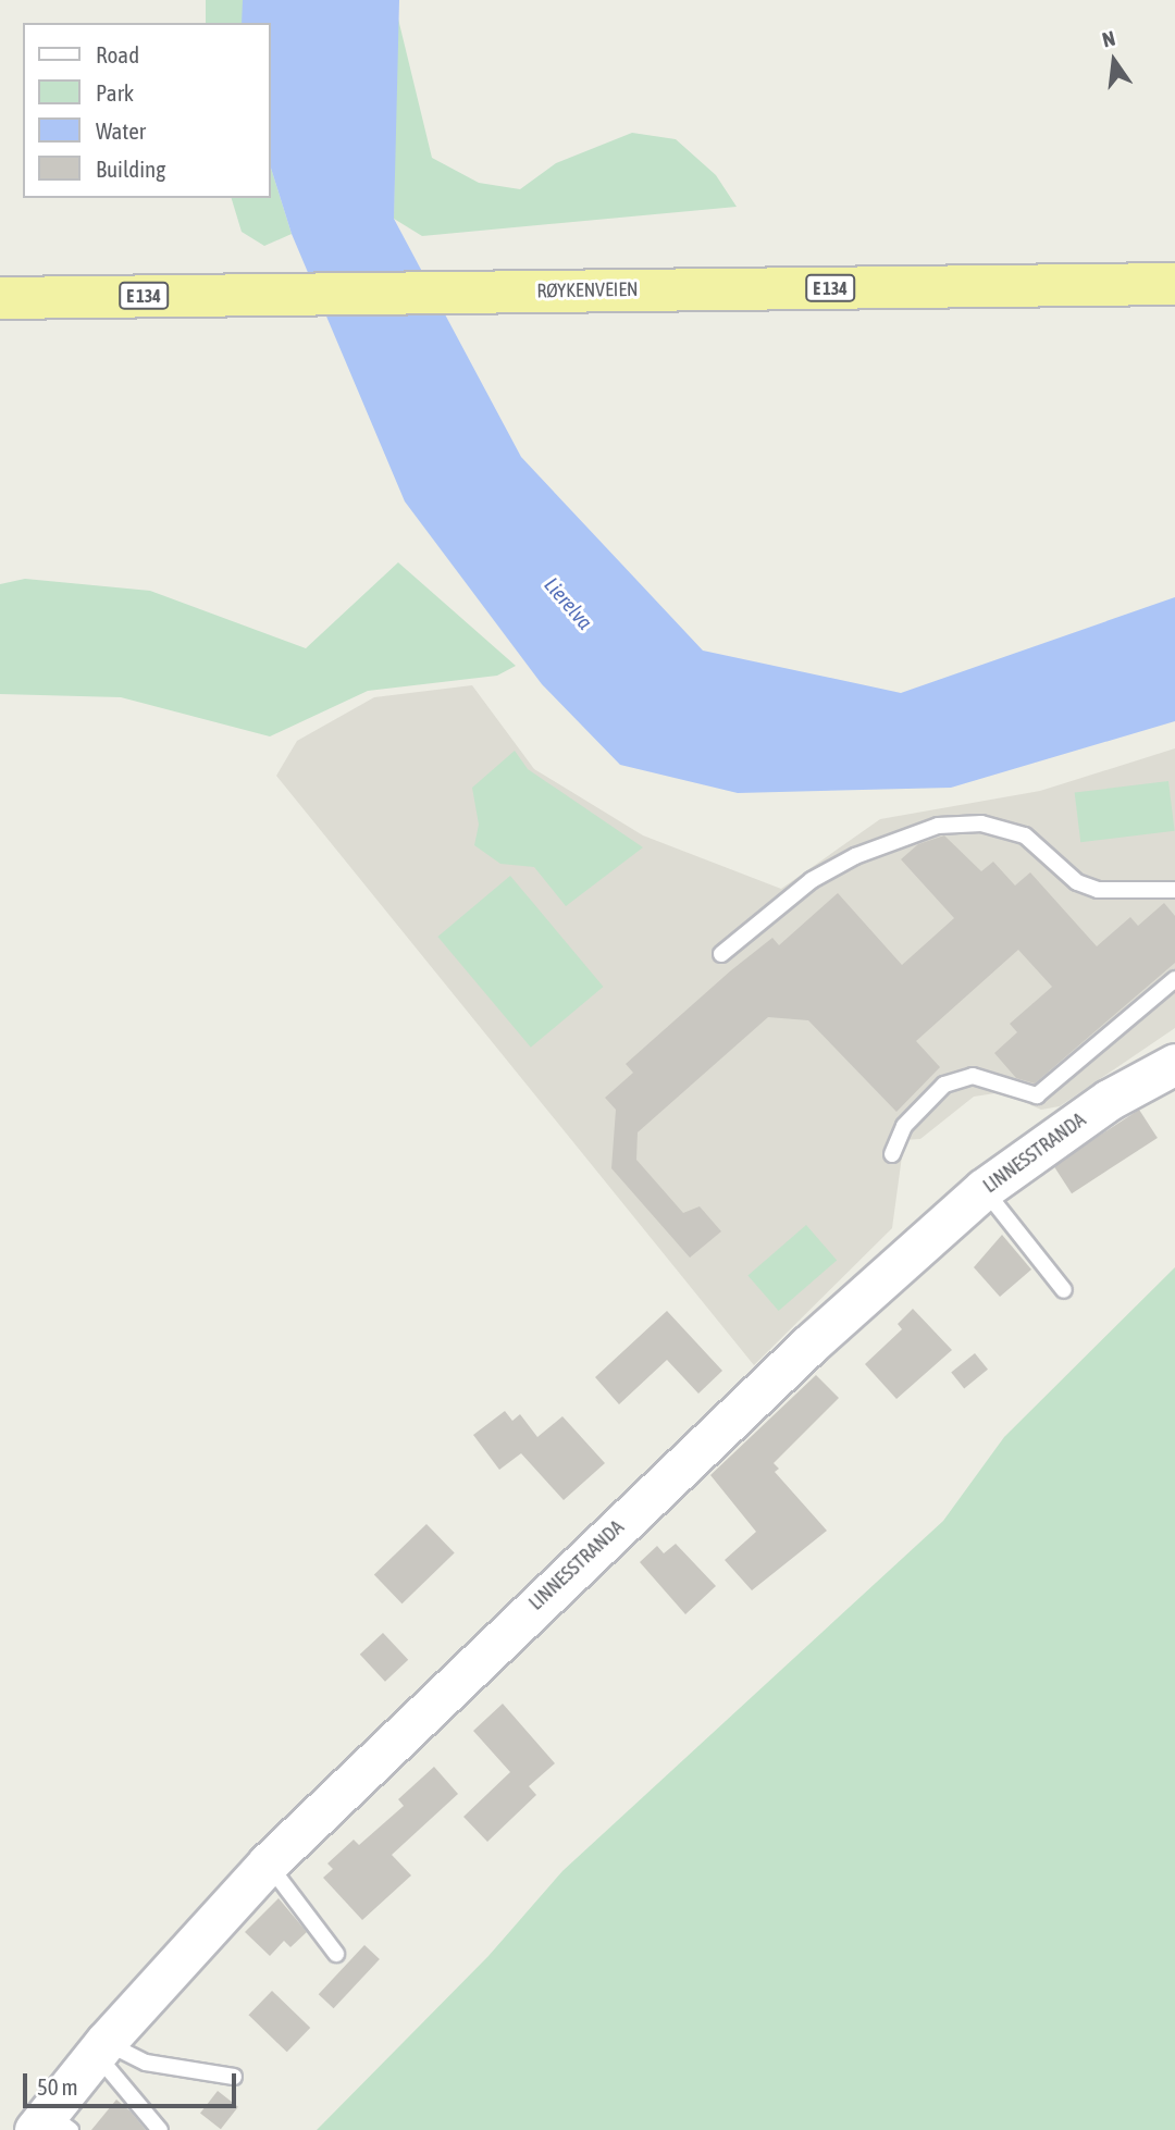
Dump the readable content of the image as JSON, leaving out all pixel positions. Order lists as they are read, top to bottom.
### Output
{
  "streets": {
    "highway": ["E 134", "RØYKENVEIEN"],
    "street": ["LINNESSTRANDA"]
  },
  "water": ["Lierelva"],
  "legend": [
    "Road",
    "Park",
    "Water",
    "Building"
  ],
  "scale_bar": "50 m",
  "north": "top"
}
